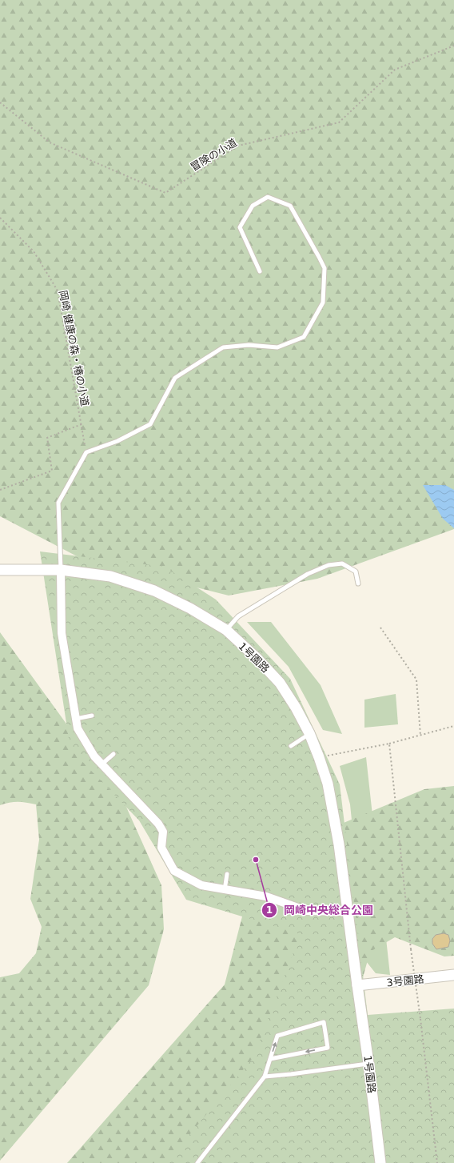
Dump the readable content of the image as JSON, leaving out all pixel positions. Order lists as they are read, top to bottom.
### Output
{
  "streets": {
    "street": ["1号園路", "3号園路"],
    "path": ["冒険の小道", "岡崎 健康の森・椿の小道"]
  },
  "crossings": [
    ["1号園路", "3号園路"]
  ],
  "places": ["岡崎中央総合公園"]
}
